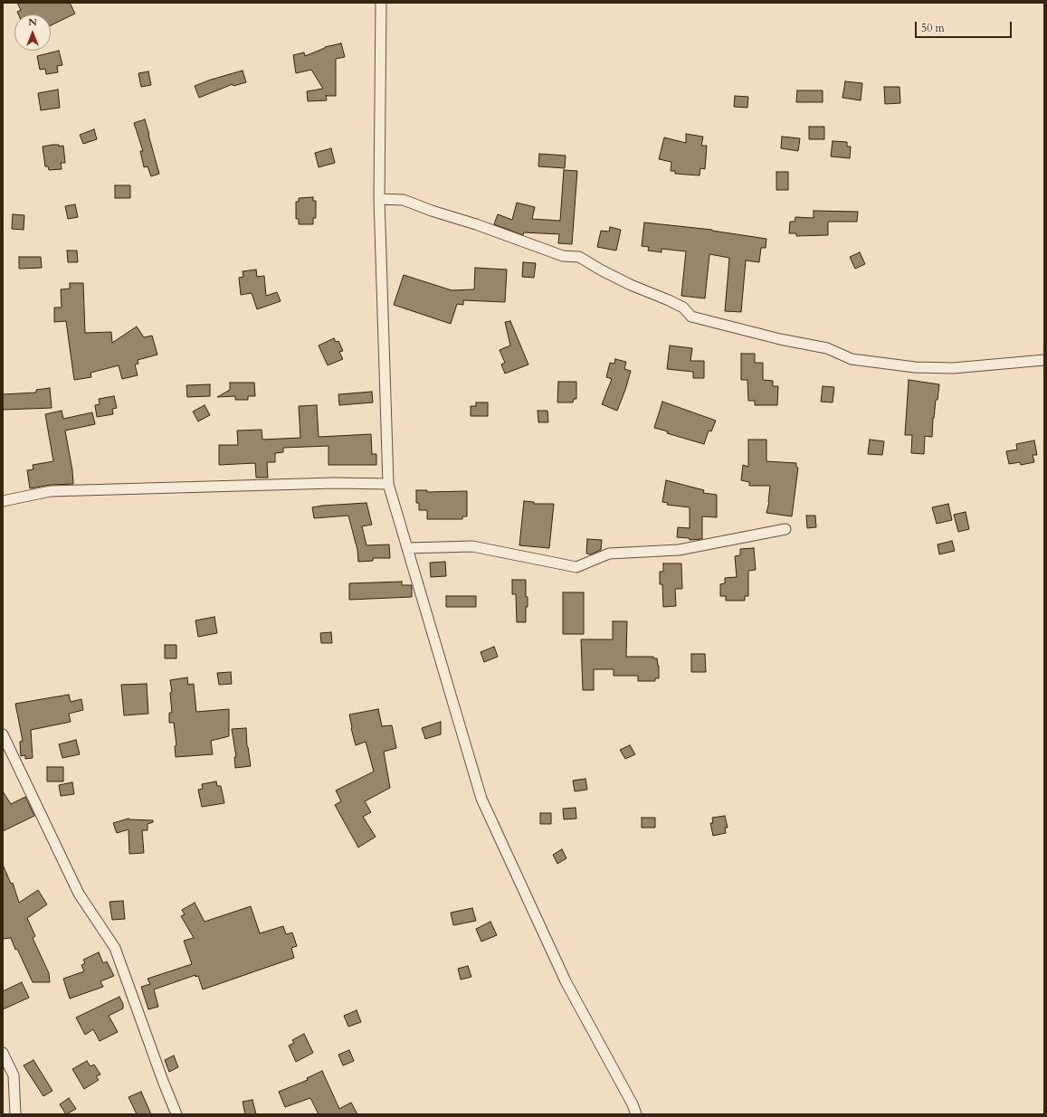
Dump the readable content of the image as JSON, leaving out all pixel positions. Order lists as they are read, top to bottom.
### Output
{
  "scale_bar": "50 m",
  "north": "top"
}
